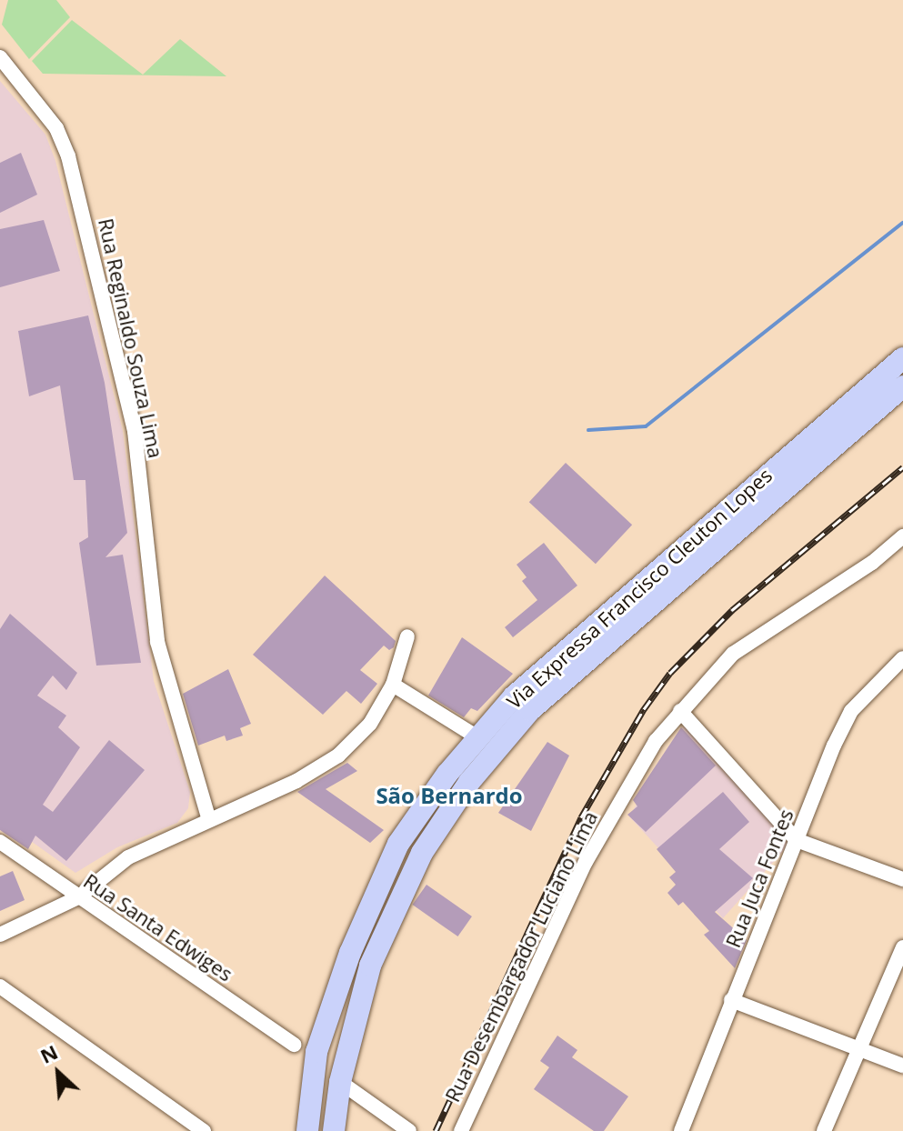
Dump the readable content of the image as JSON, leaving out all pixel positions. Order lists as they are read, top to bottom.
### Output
{
  "streets": {
    "highway": ["Via Expressa Francisco Cleuton Lopes"],
    "street": [
      "Rua Reginaldo Souza Lima",
      "Rua Juca Fontes",
      "Rua Santa Edwiges",
      "Rua Desembargador Luciano Lima"
    ]
  },
  "districts": ["São Bernardo"],
  "north": "top left"
}
